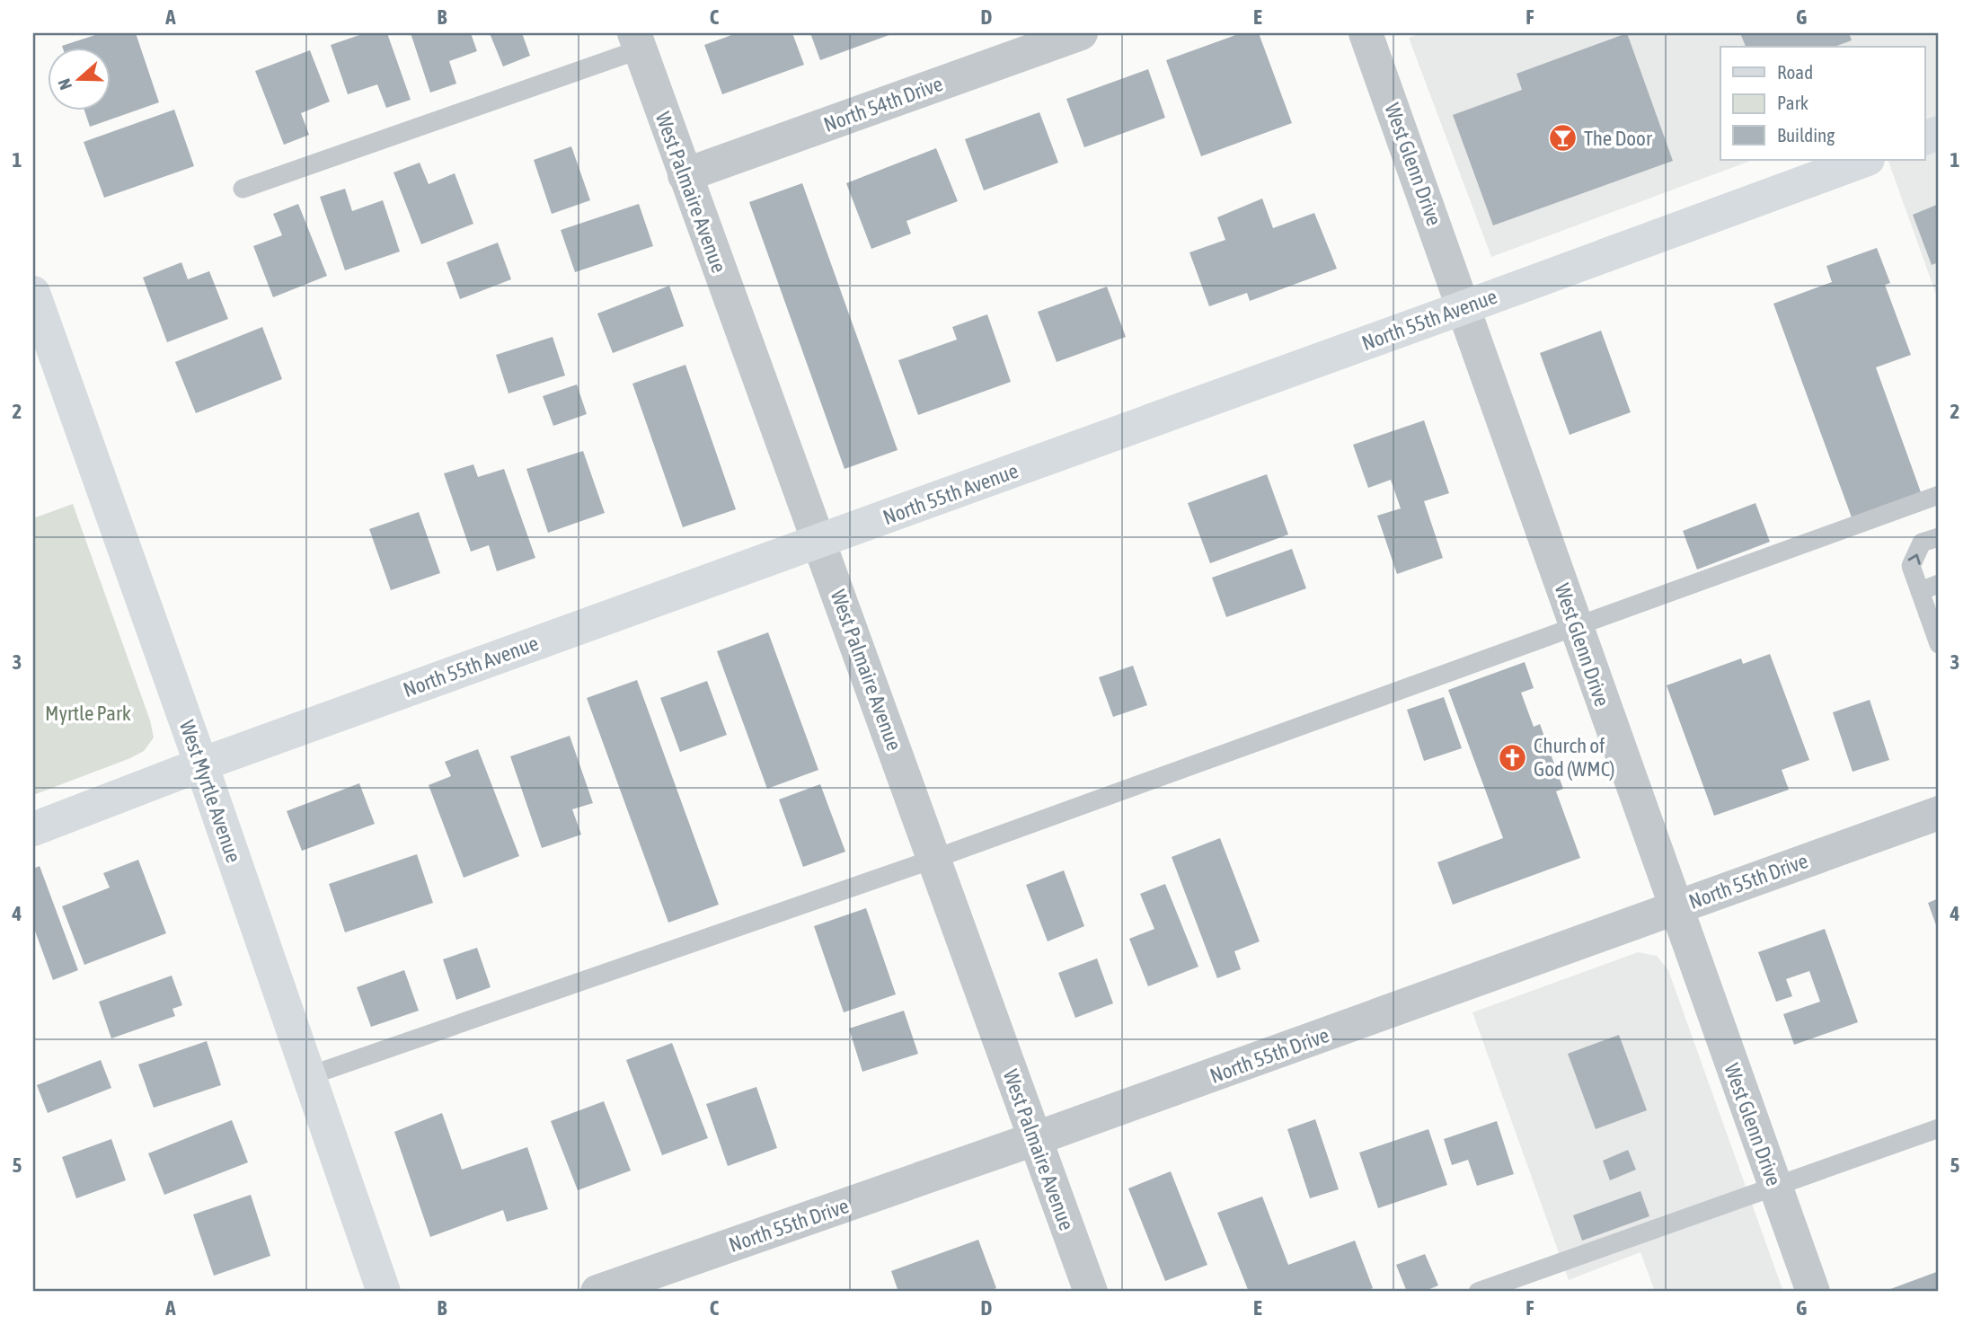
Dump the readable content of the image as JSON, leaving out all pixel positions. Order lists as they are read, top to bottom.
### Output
{
  "streets": {
    "street": [
      "North 54th Drive",
      "West Glenn Drive",
      "West Palmaire Avenue",
      "North 55th Avenue",
      "West Myrtle Avenue",
      "North 55th Drive"
    ]
  },
  "crossings": [
    ["North 54th Drive", "West Palmaire Avenue"],
    ["West Glenn Drive", "North 55th Avenue"],
    ["West Glenn Drive", "North 55th Drive"],
    ["West Palmaire Avenue", "North 55th Avenue"],
    ["West Palmaire Avenue", "North 55th Drive"],
    ["North 55th Avenue", "West Myrtle Avenue"]
  ],
  "parks": ["Myrtle Park"],
  "places": {
    "bar": ["The Door"],
    "church": ["Church of God (WMC)"]
  },
  "legend": ["Road", "Park", "Building"],
  "north": "left",
  "grid": {
    "columns": [
      "A",
      "B",
      "C",
      "D",
      "E",
      "F",
      "G"
    ],
    "rows": [
      "1",
      "2",
      "3",
      "4",
      "5"
    ]
  }
}
